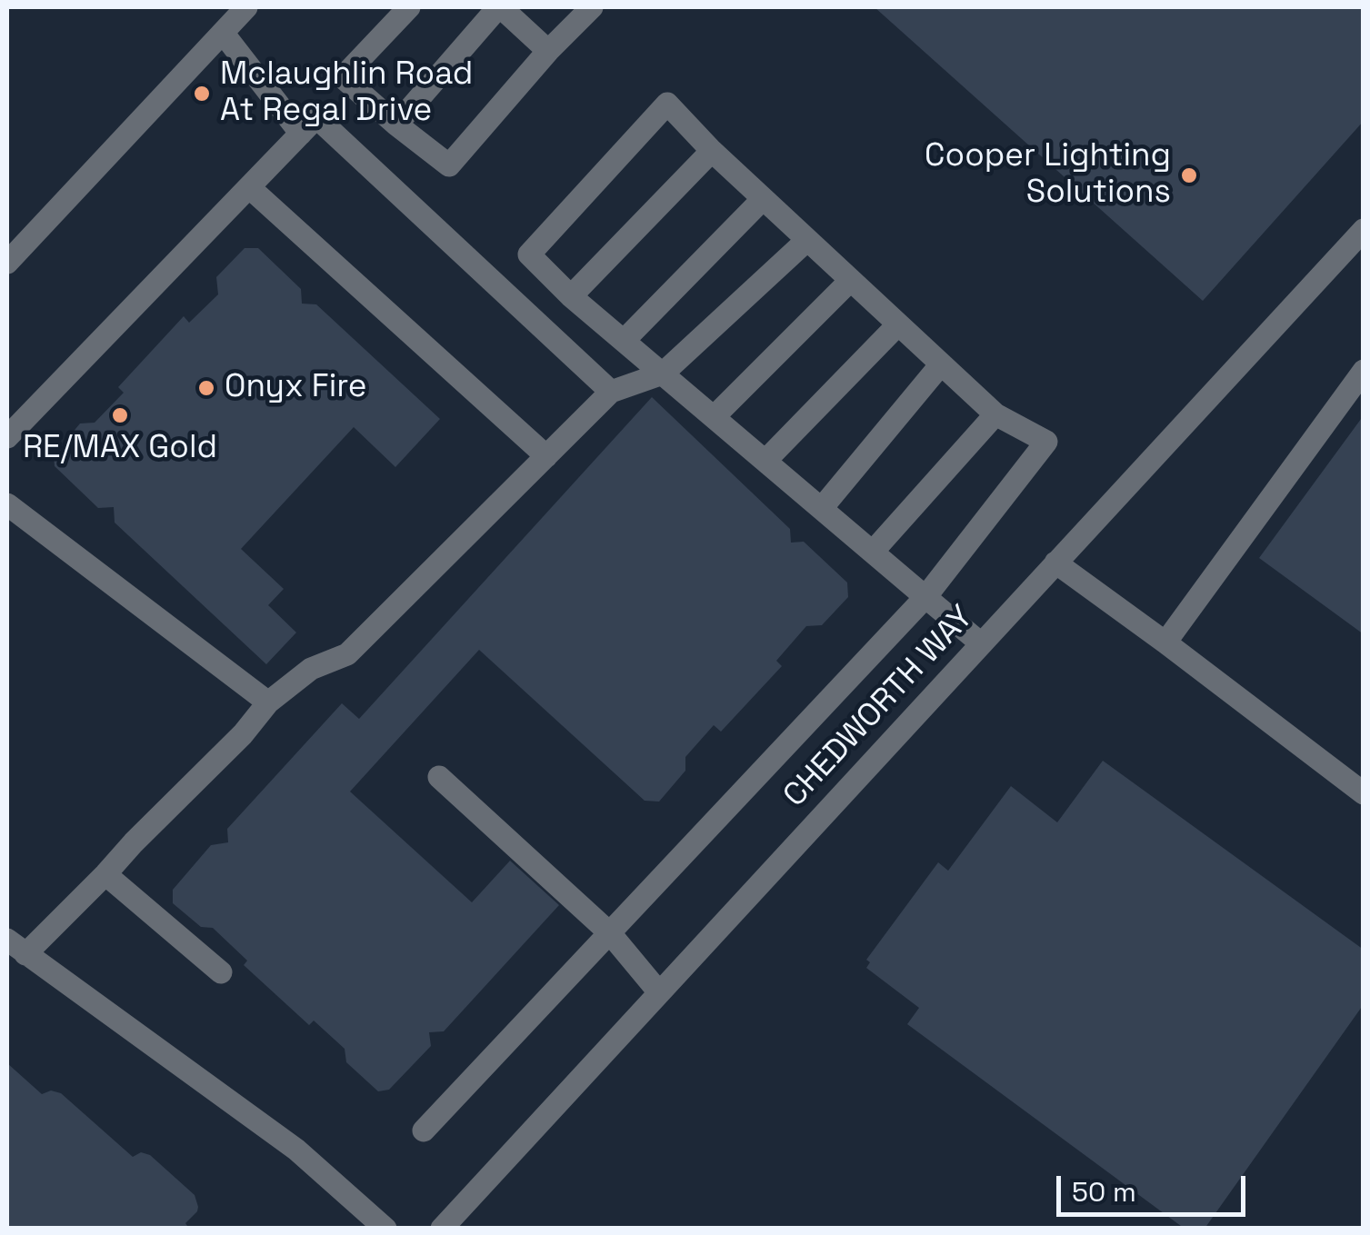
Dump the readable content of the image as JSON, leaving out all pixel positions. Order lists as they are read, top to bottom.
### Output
{
  "streets": {
    "street": ["CHEDWORTH WAY"]
  },
  "places": [
    "Mclaughlin Road At Regal Drive",
    "Cooper Lighting Solutions",
    "Onyx Fire",
    "RE/MAX Gold"
  ],
  "scale_bar": "50 m"
}
